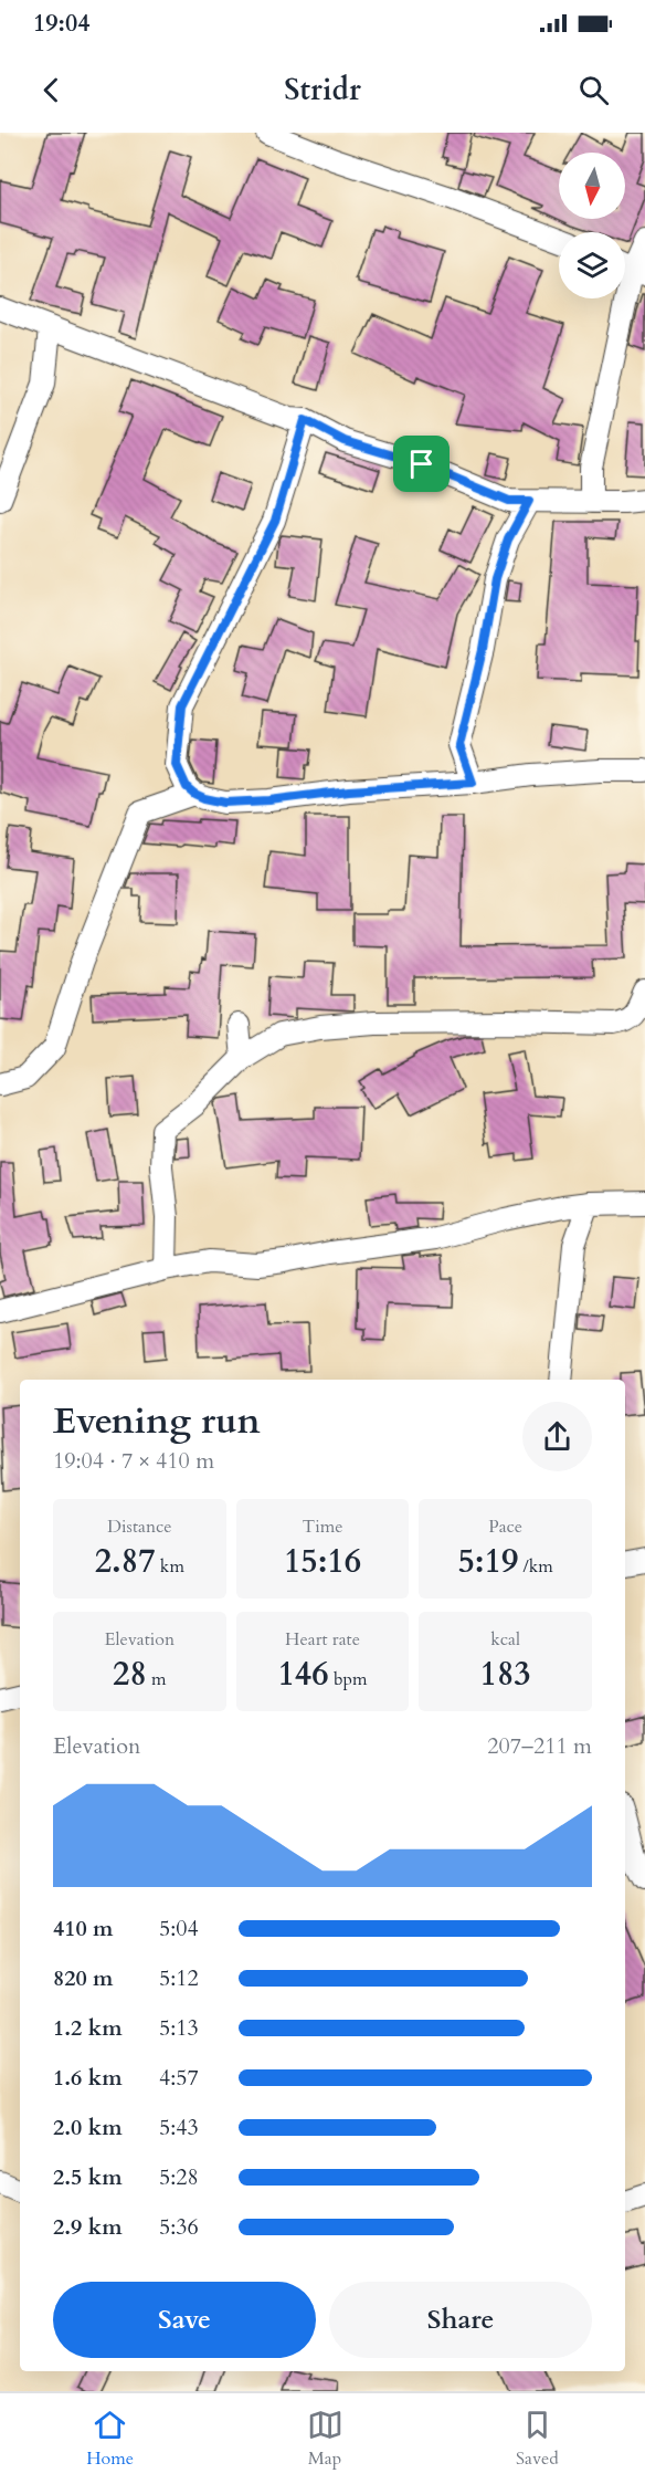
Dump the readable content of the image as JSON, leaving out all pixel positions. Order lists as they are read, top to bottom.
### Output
{
  "north": "bottom",
  "page": {
    "status": "19:04",
    "header": "Stridr",
    "heading": ["Evening run", "19:04 · 7 × 410 m"],
    "stats": [
      ["Distance", "2.87 km"],
      ["Time", "15:16"],
      ["Pace", "5:19 /km"],
      ["Elevation", "28 m"],
      ["Heart rate", "146 bpm"],
      ["kcal", "183"]
    ],
    "chart": ["Elevation", "207–211 m"],
    "list": [
      {
        "name": "410 m",
        "note": "5:04"
      },
      {
        "name": "820 m",
        "note": "5:12"
      },
      {
        "name": "1.2 km",
        "note": "5:13"
      },
      {
        "name": "1.6 km",
        "note": "4:57"
      },
      {
        "name": "2.0 km",
        "note": "5:43"
      },
      {
        "name": "2.5 km",
        "note": "5:28"
      },
      {
        "name": "2.9 km",
        "note": "5:36"
      }
    ],
    "buttons": ["Save", "Share"],
    "tabs": ["Home", "Map", "Saved"]
  }
}
